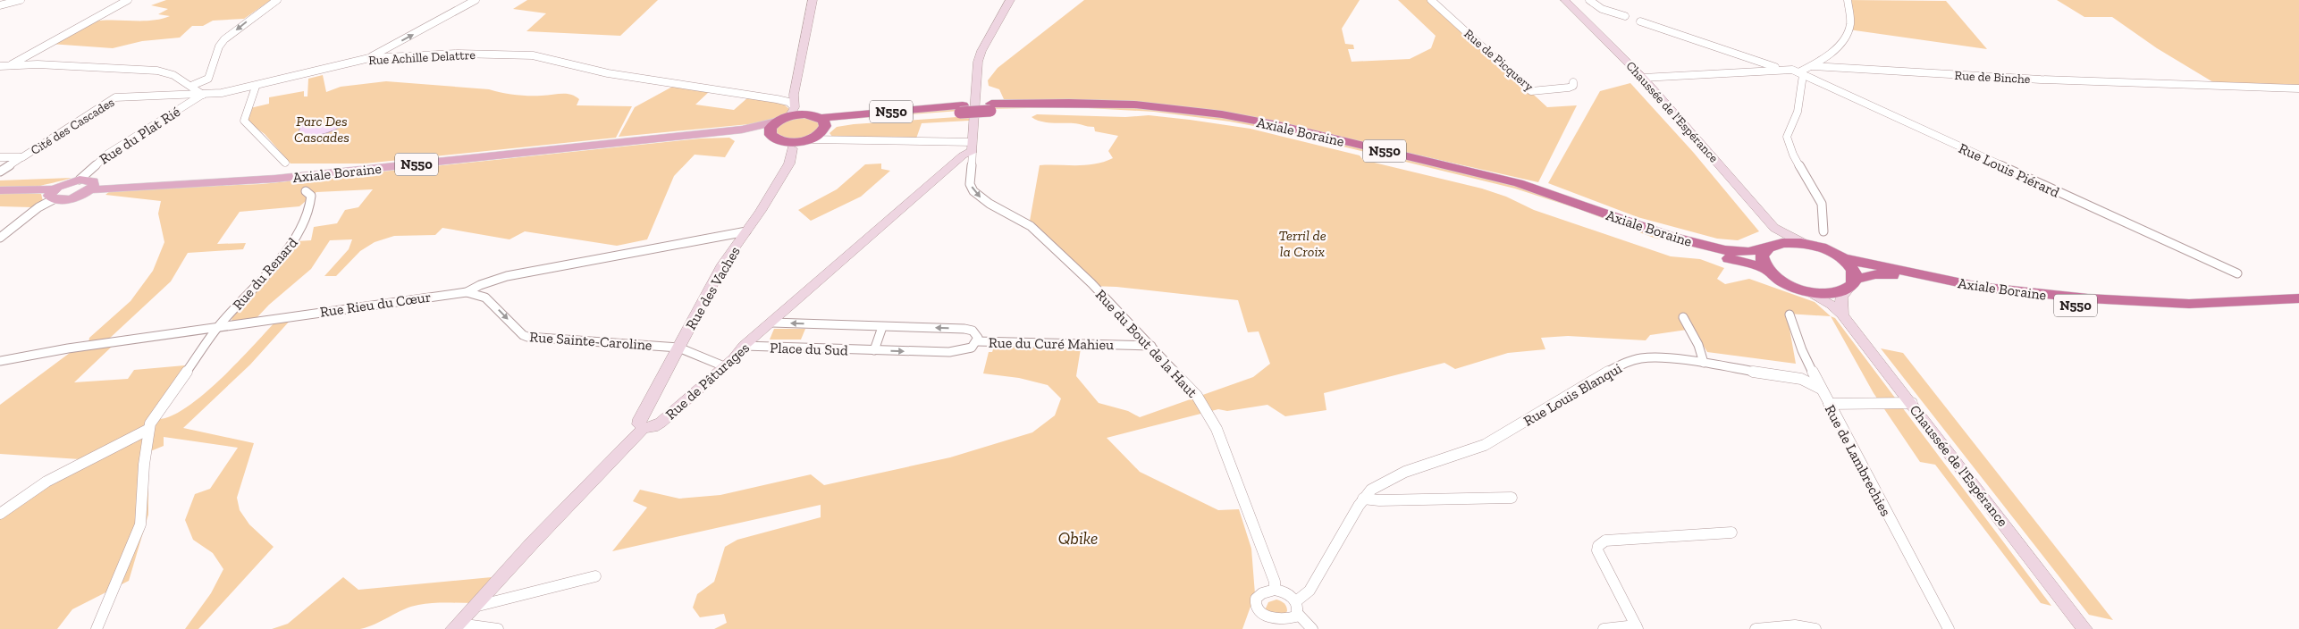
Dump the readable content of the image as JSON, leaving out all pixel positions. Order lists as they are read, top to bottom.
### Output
{
  "streets": {
    "highway": ["N550", "Axiale Boraine"],
    "street": [
      "Rue Achille Delattre",
      "Rue de Picquery",
      "Rue de Binche",
      "Chaussée de l'Espérance",
      "Cité des Cascades",
      "Rue du Plat Rié",
      "Rue Louis Piérard",
      "Rue du Renard",
      "Rue des Vaches",
      "Rue Rieu du Cœur",
      "Rue Sainte-Caroline",
      "Rue du Curé Mahieu",
      "Rue du Bout de la Haut",
      "Place du Sud",
      "Rue de Pâturages",
      "Rue Louis Blanqui",
      "Rue de Lambrechies"
    ]
  },
  "crossings": [
    ["Rue Achille Delattre", "Cité des Cascades"],
    ["Rue Achille Delattre", "Axiale Boraine"],
    ["Rue Achille Delattre", "Rue du Plat Rié"],
    ["N550", "Chaussée de l'Espérance"],
    ["N550", "Axiale Boraine"],
    ["Cité des Cascades", "Rue du Plat Rié"],
    ["Axiale Boraine", "Rue du Plat Rié"],
    ["Axiale Boraine", "Rue des Vaches"],
    ["Rue du Renard", "Rue Rieu du Cœur"],
    ["Rue des Vaches", "Rue Rieu du Cœur"],
    ["Rue des Vaches", "Rue Sainte-Caroline"],
    ["Rue des Vaches", "Rue de Pâturages"],
    ["Rue Rieu du Cœur", "Rue Sainte-Caroline"],
    ["Rue Sainte-Caroline", "Rue de Pâturages"],
    ["Rue du Curé Mahieu", "Rue du Bout de la Haut"],
    ["Rue du Curé Mahieu", "Place du Sud"],
    ["Rue du Bout de la Haut", "Rue de Pâturages"],
    ["Rue du Bout de la Haut", "Rue Louis Blanqui"],
    ["Place du Sud", "Rue de Pâturages"],
    ["Rue Louis Blanqui", "Rue de Lambrechies"]
  ],
  "one_way": ["Rue Sainte-Caroline", "Rue du Bout de la Haut"],
  "parks": ["Parc Des Cascades", "Terril de la Croix", "Qbike"]
}
